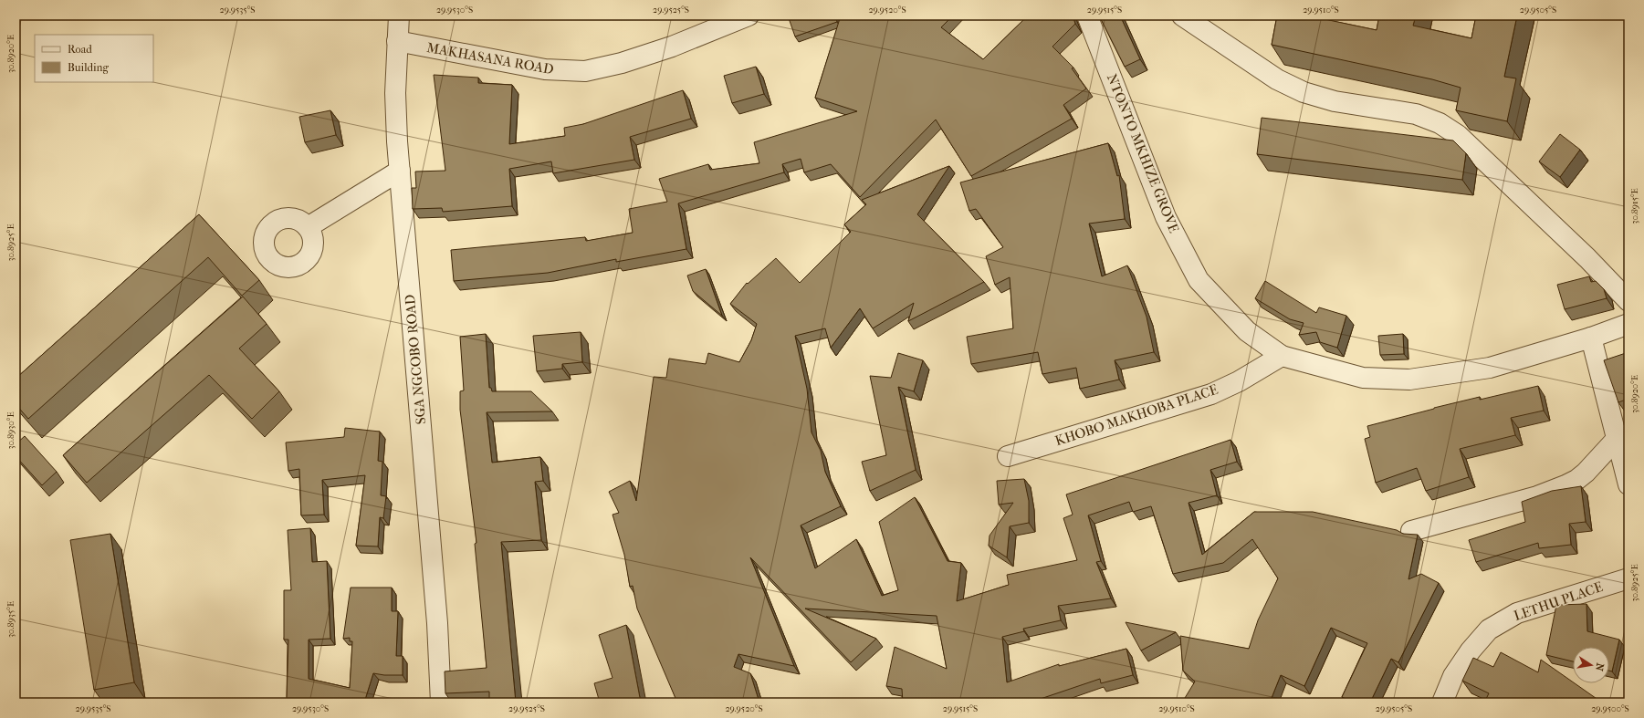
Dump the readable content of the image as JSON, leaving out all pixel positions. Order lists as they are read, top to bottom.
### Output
{
  "streets": {
    "street": [
      "MAKHASANA ROAD",
      "NTONTO MKHIZE GROVE",
      "SGA NGCOBO ROAD",
      "KHOBO MAKHOBA PLACE",
      "LETHU PLACE"
    ]
  },
  "crossings": [
    ["MAKHASANA ROAD", "SGA NGCOBO ROAD"],
    ["NTONTO MKHIZE GROVE", "KHOBO MAKHOBA PLACE"]
  ],
  "legend": ["Road", "Building"],
  "north": "right",
  "coordinates": [
    "29.9535°S",
    "29.9530°S",
    "29.9525°S",
    "29.9520°S",
    "29.9515°S",
    "29.9510°S",
    "29.9505°S",
    "30.8920°E",
    "30.8915°E",
    "30.8925°E",
    "30.8930°E",
    "30.8935°E",
    "29.9500°S"
  ]
}
